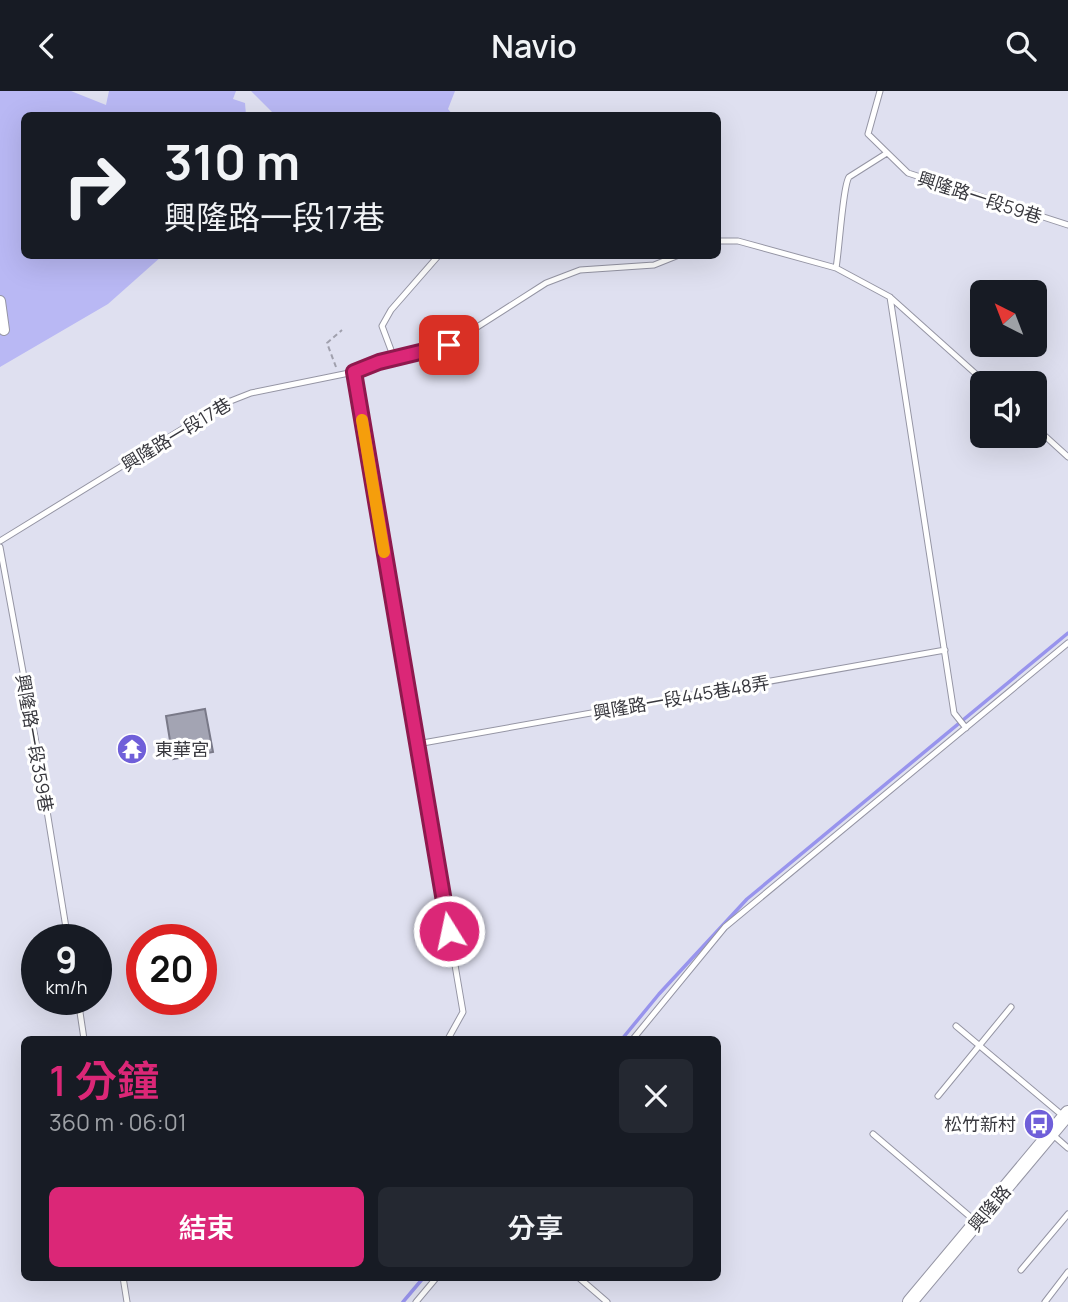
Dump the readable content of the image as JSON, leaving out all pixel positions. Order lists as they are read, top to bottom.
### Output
{
  "streets": {
    "street": ["興隆路"],
    "lane": [
      "興隆路一段59巷",
      "興隆路一段17巷",
      "興隆路一段445巷48弄",
      "興隆路一段359巷"
    ]
  },
  "places": {
    "temple": ["東華宮"],
    "bus stop": ["松竹新村"]
  },
  "north": "top left",
  "page": {
    "header": "Navio",
    "turn": ["310 m", "興隆路一段17巷"],
    "speed": "9 km/h",
    "limit": "20",
    "heading": ["1 分鐘", "360 m · 06:01"],
    "buttons": ["結束", "分享"]
  }
}
